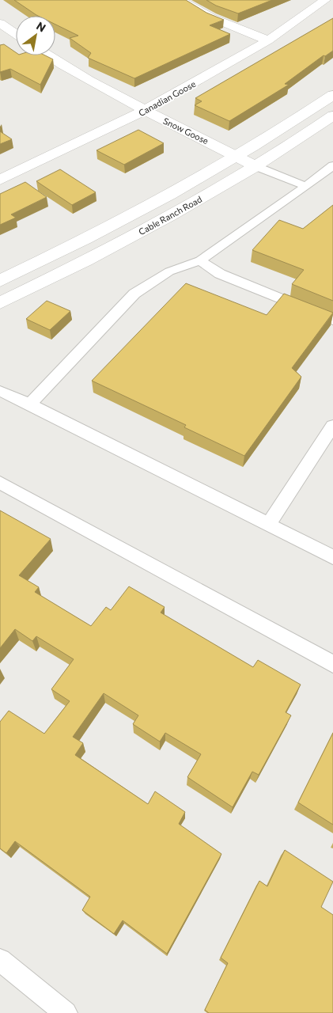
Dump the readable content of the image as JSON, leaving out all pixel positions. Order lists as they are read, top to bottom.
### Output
{
  "streets": {
    "street": ["Canadian Goose", "Snow Goose", "Cable Ranch Road"]
  },
  "crossings": [
    ["Canadian Goose", "Snow Goose"],
    ["Snow Goose", "Cable Ranch Road"]
  ],
  "north": "top right"
}
